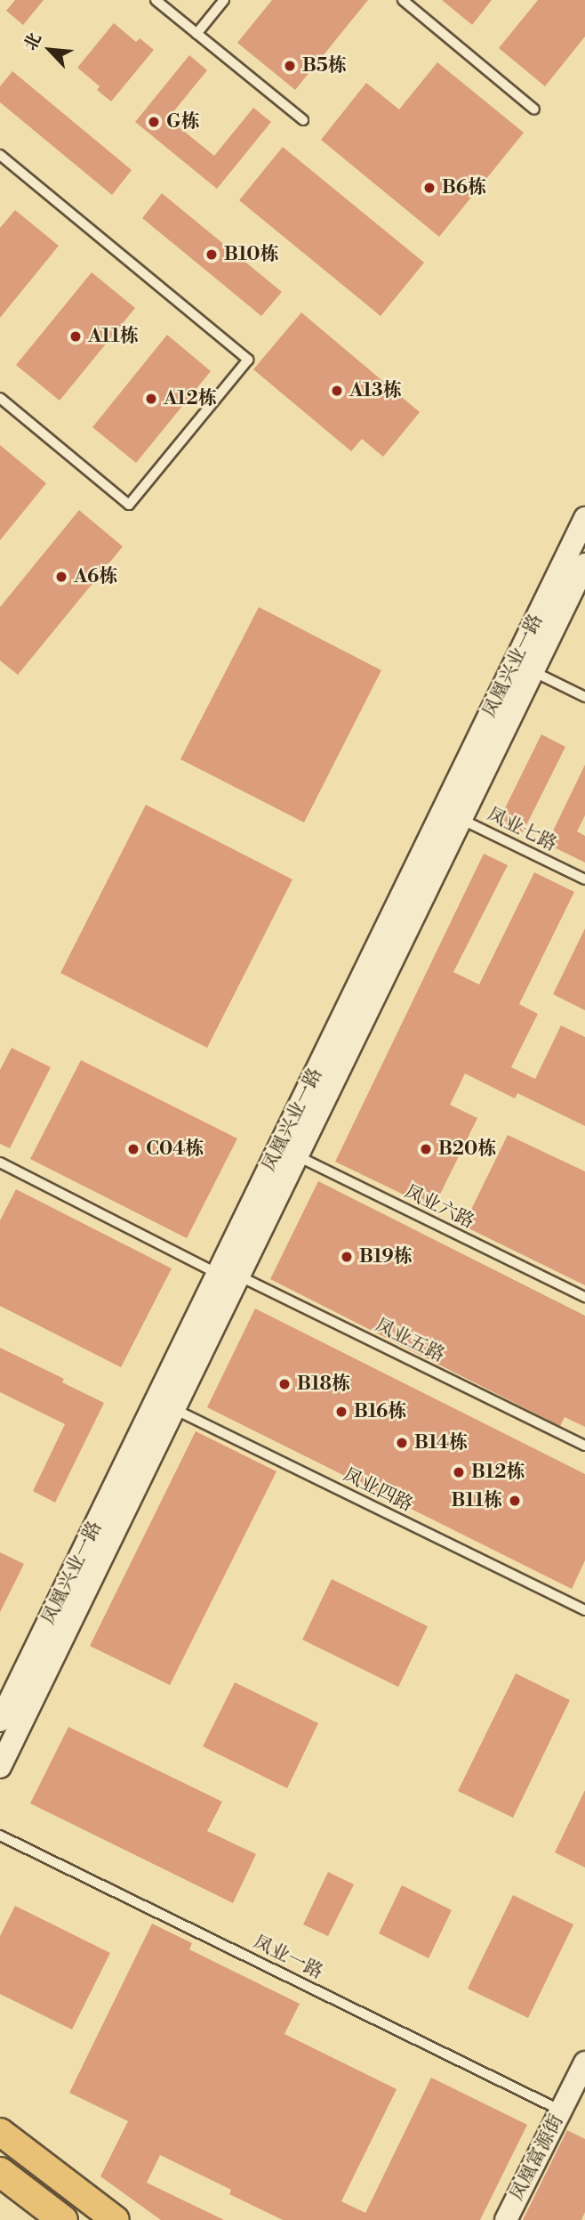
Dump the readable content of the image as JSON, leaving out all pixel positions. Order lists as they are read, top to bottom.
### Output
{
  "streets": {
    "street": ["凤凰兴业一路", "凤凰富源街"],
    "lane": [
      "凤业七路",
      "凤业六路",
      "凤业五路",
      "凤业四路",
      "凤业一路"
    ]
  },
  "crossings": [
    ["凤凰兴业一路", "凤业七路"],
    ["凤凰兴业一路", "凤业六路"],
    ["凤凰兴业一路", "凤业五路"],
    ["凤凰兴业一路", "凤业四路"],
    ["凤业一路", "凤凰富源街"]
  ],
  "places": [
    "B5栋",
    "G栋",
    "B6栋",
    "B10栋",
    "A11栋",
    "A13栋",
    "A12栋",
    "A6栋",
    "C04栋",
    "B20栋",
    "B19栋",
    "B18栋",
    "B16栋",
    "B14栋",
    "B12栋",
    "B11栋"
  ],
  "north": "top left"
}
